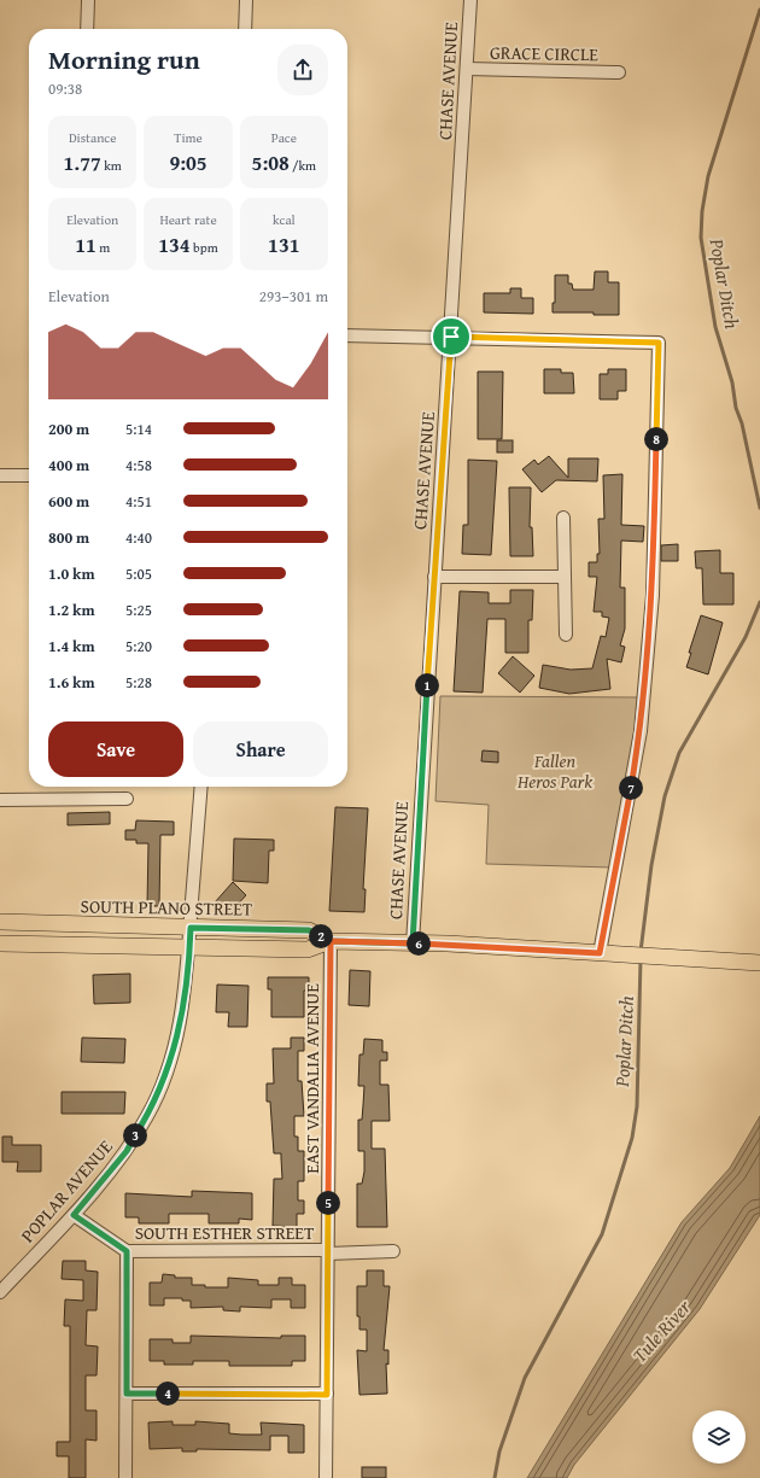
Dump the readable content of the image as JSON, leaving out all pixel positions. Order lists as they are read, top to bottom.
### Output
{
  "streets": {
    "main road": ["SOUTH PLANO STREET"],
    "street": [
      "GRACE CIRCLE",
      "CHASE AVENUE",
      "EAST VANDALIA AVENUE",
      "POPLAR AVENUE",
      "SOUTH ESTHER STREET"
    ]
  },
  "crossings": [
    ["GRACE CIRCLE", "CHASE AVENUE"],
    ["CHASE AVENUE", "SOUTH PLANO STREET"],
    ["SOUTH PLANO STREET", "EAST VANDALIA AVENUE"],
    ["SOUTH PLANO STREET", "POPLAR AVENUE"],
    ["EAST VANDALIA AVENUE", "SOUTH ESTHER STREET"],
    ["POPLAR AVENUE", "SOUTH ESTHER STREET"]
  ],
  "water": ["Poplar Ditch", "Tule River"],
  "parks": ["Fallen Heros Park"],
  "page": {
    "heading": ["Morning run", "09:38"],
    "stats": [
      ["Distance", "1.77 km"],
      ["Time", "9:05"],
      ["Pace", "5:08 /km"],
      ["Elevation", "11 m"],
      ["Heart rate", "134 bpm"],
      ["kcal", "131"]
    ],
    "chart": ["Elevation", "293–301 m"],
    "list": [
      {
        "name": "200 m",
        "note": "5:14"
      },
      {
        "name": "400 m",
        "note": "4:58"
      },
      {
        "name": "600 m",
        "note": "4:51"
      },
      {
        "name": "800 m",
        "note": "4:40"
      },
      {
        "name": "1.0 km",
        "note": "5:05"
      },
      {
        "name": "1.2 km",
        "note": "5:25"
      },
      {
        "name": "1.4 km",
        "note": "5:20"
      },
      {
        "name": "1.6 km",
        "note": "5:28"
      }
    ],
    "pins": [
      "8",
      "1",
      "7",
      "2",
      "6",
      "3",
      "5",
      "4"
    ],
    "buttons": ["Save", "Share"]
  }
}
